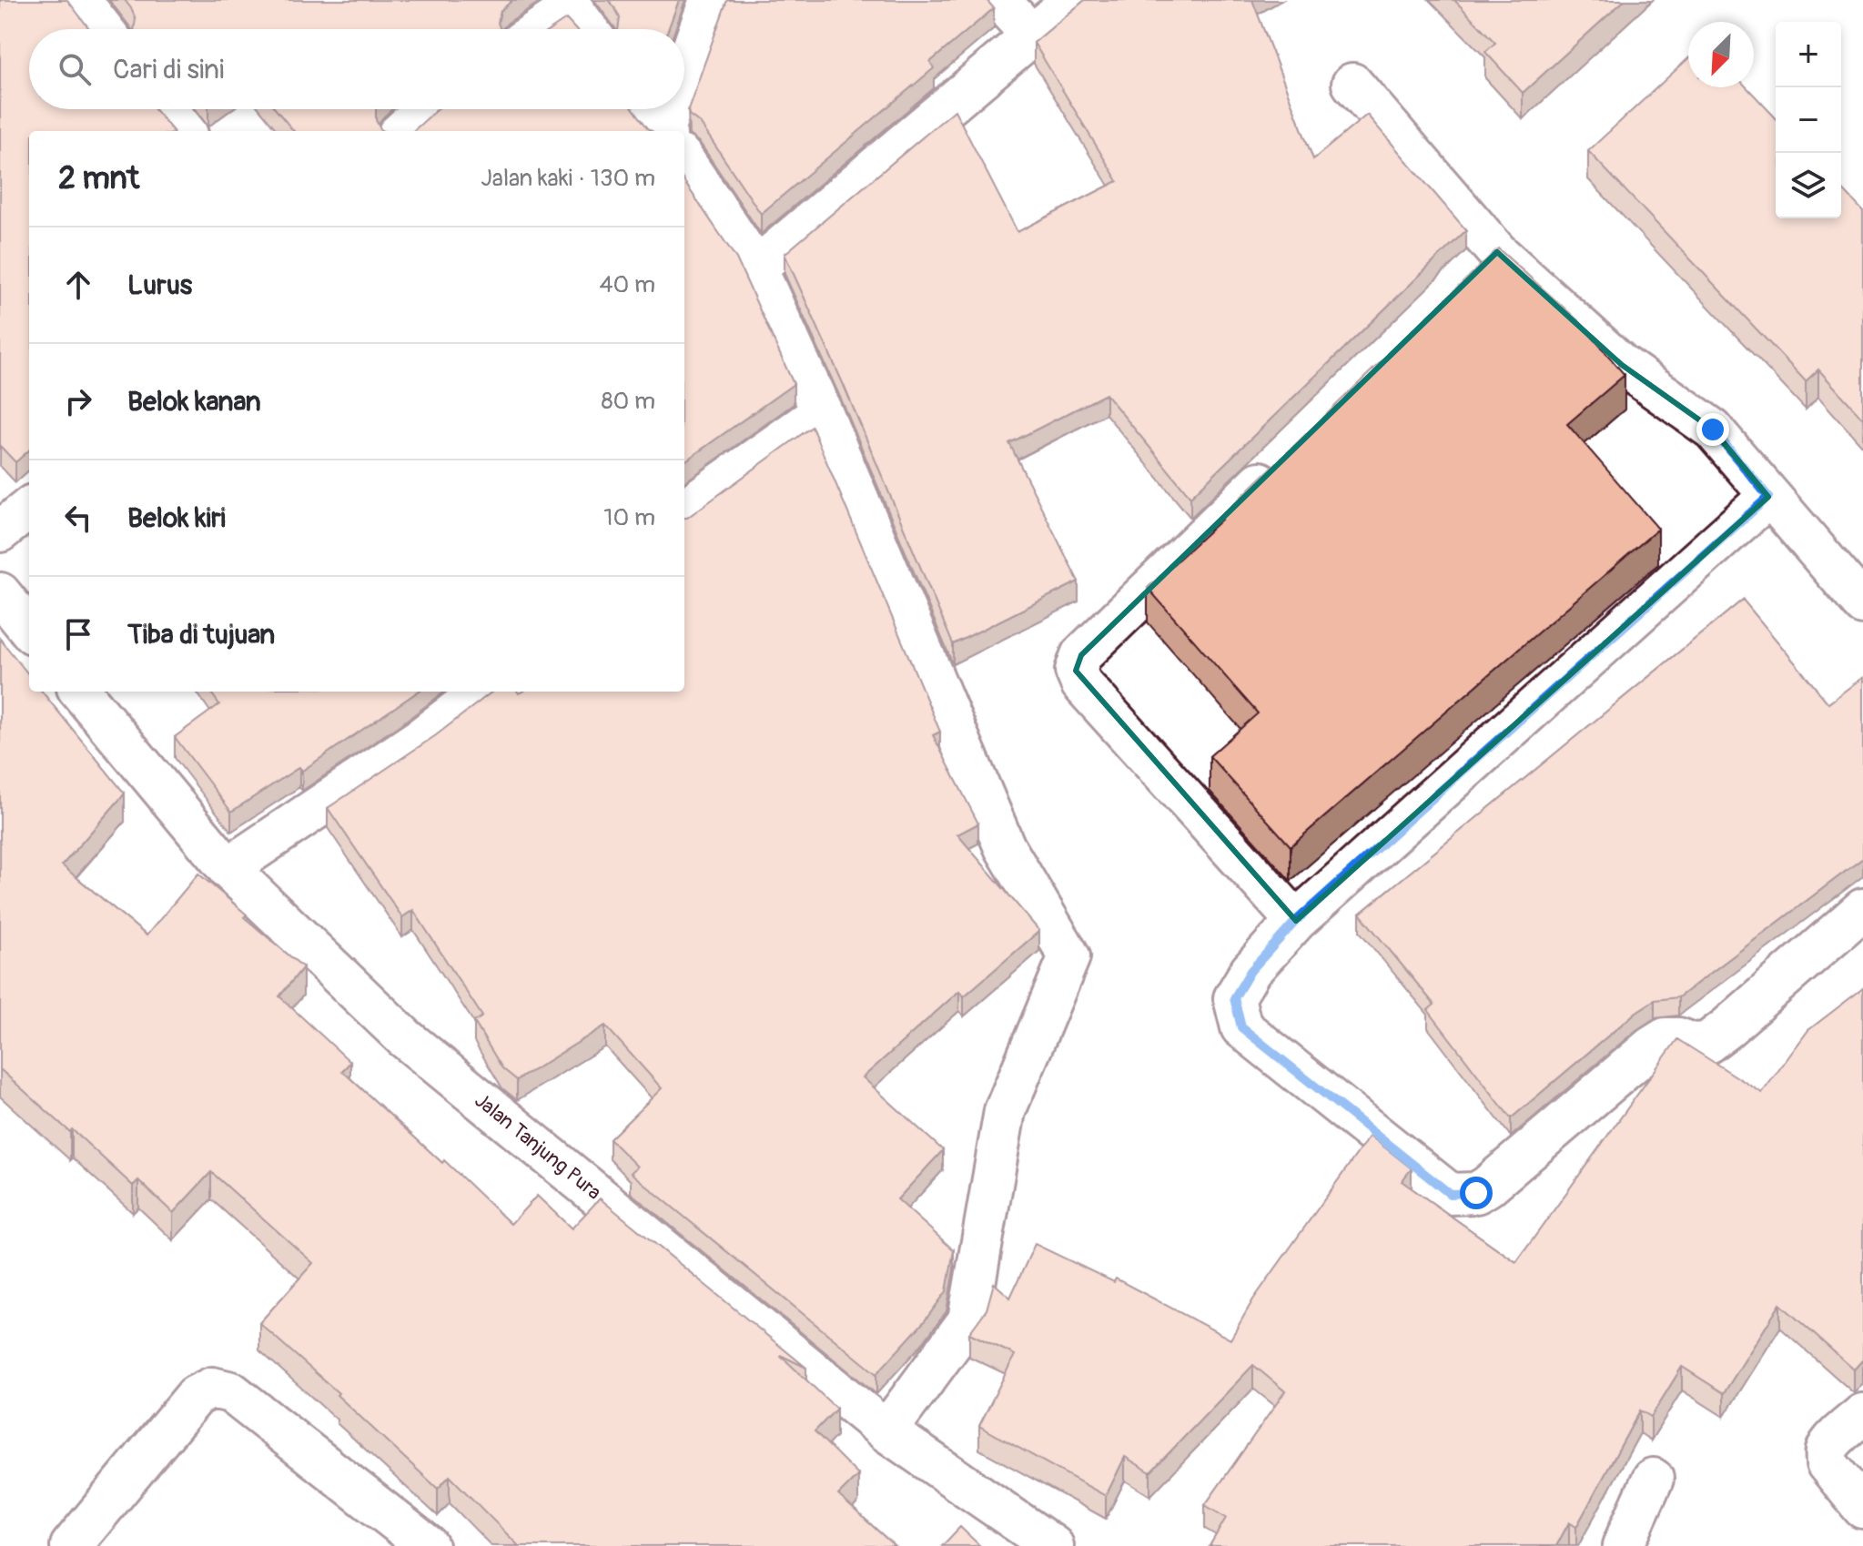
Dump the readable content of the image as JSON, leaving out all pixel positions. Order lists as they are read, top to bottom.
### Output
{
  "streets": {
    "street": ["Jalan Tanjung Pura"]
  },
  "north": "bottom left",
  "page": {
    "map_buttons": ["+", "−"],
    "search": "Cari di sini",
    "heading": ["2 mnt", "Jalan kaki · 130 m"],
    "list": [
      ["Lurus", "40 m"],
      ["Belok kanan", "80 m"],
      ["Belok kiri", "10 m"],
      "Tiba di tujuan"
    ]
  }
}
